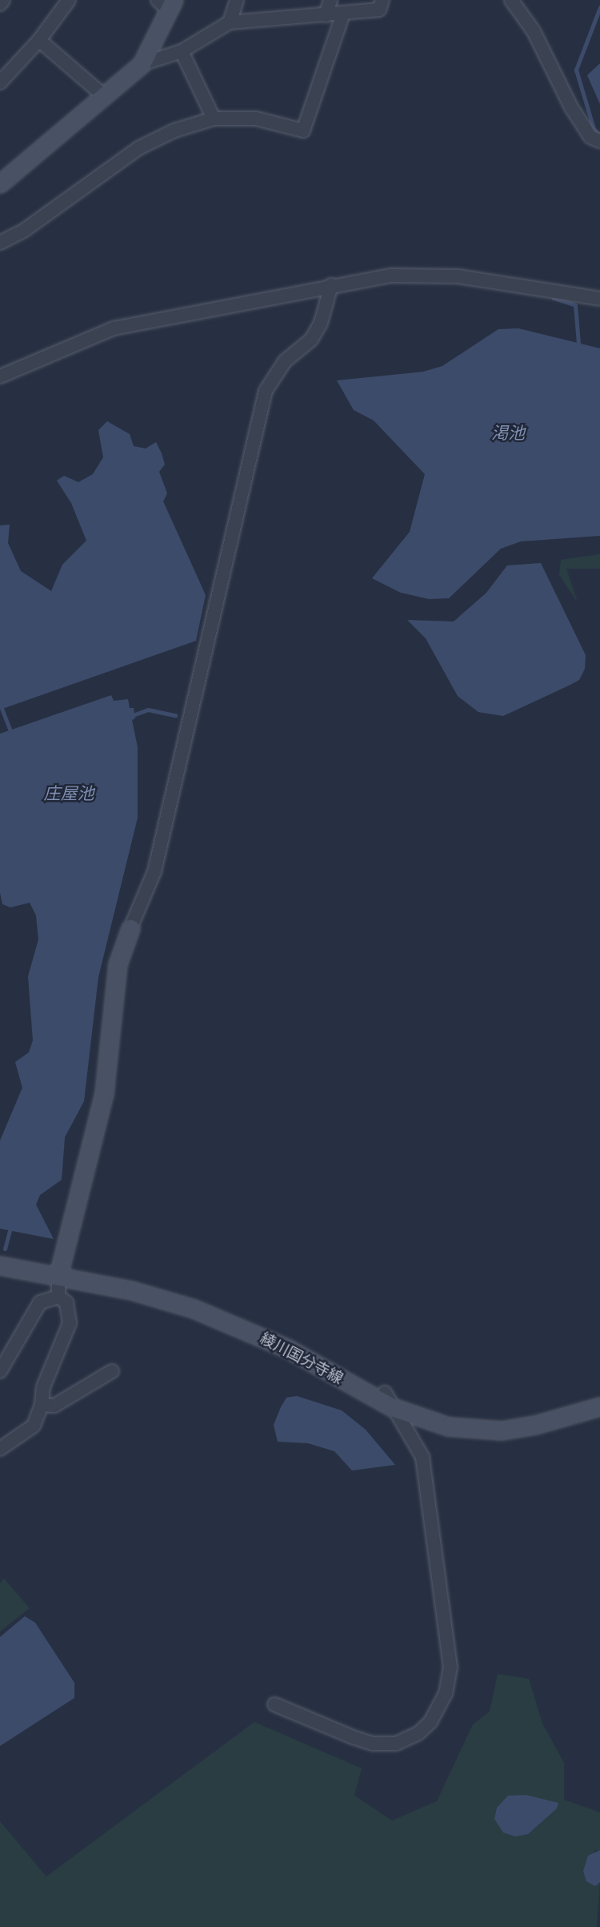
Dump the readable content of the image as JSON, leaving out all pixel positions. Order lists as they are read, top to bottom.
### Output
{
  "streets": {
    "main road": ["綾川国分寺線"]
  },
  "water": ["渇池", "庄屋池"]
}
